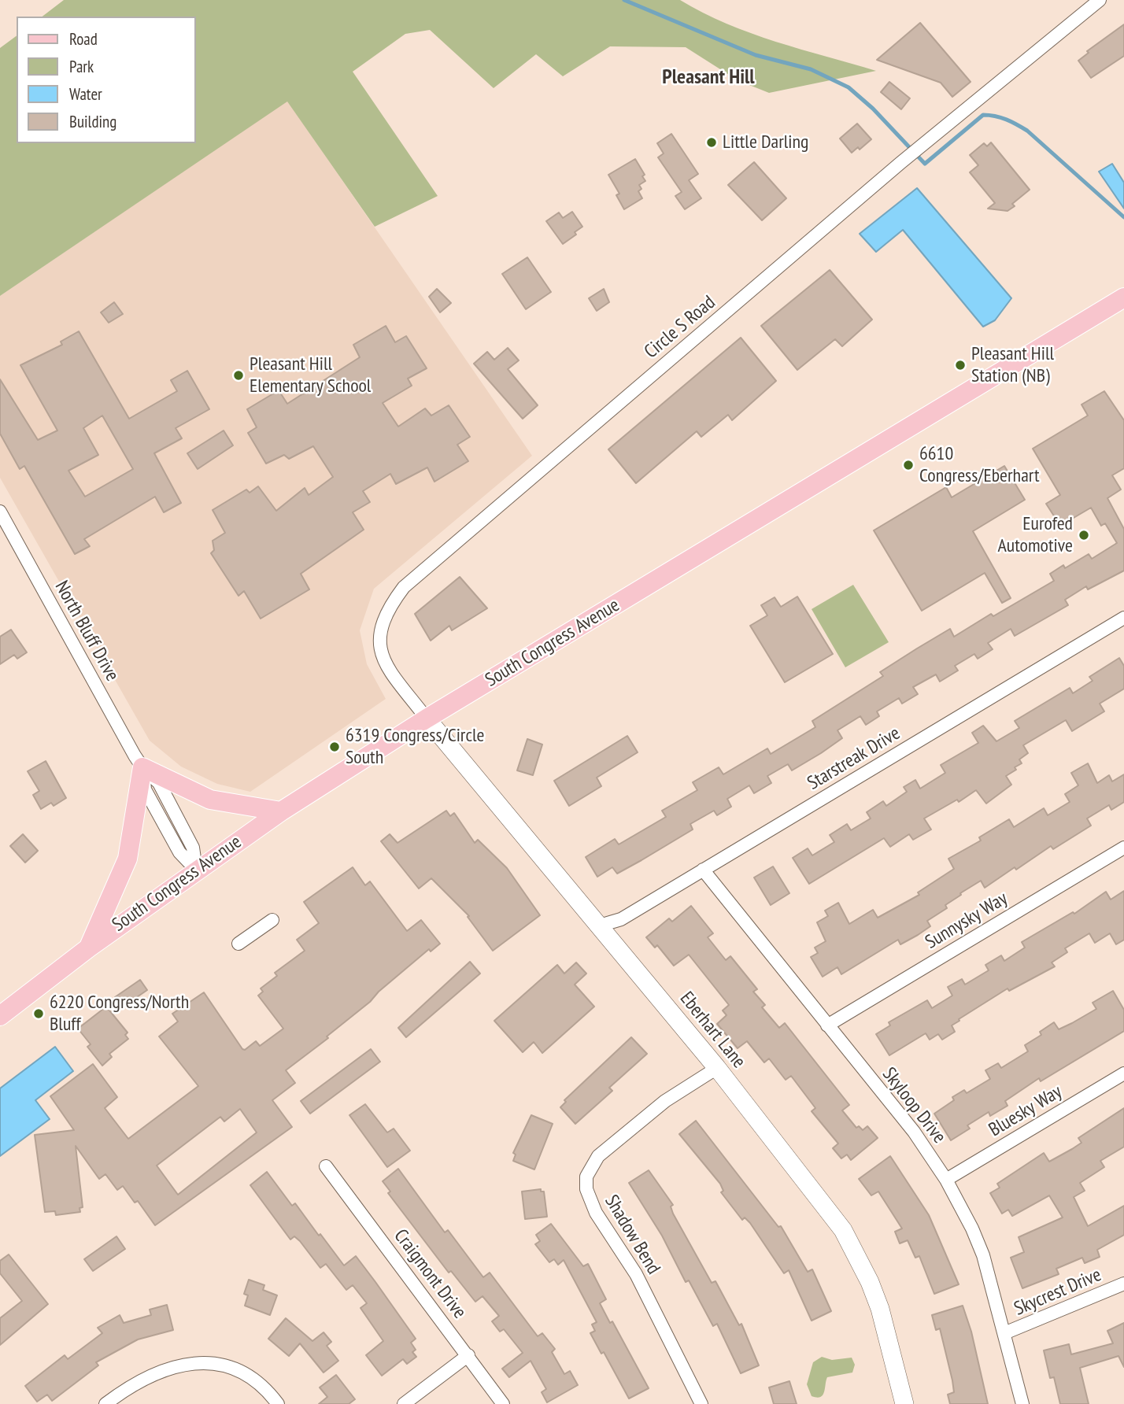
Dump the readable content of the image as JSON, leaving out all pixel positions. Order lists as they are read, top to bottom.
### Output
{
  "streets": {
    "main road": ["South Congress Avenue"],
    "street": [
      "Circle S Road",
      "North Bluff Drive",
      "Starstreak Drive",
      "Sunnysky Way",
      "Eberhart Lane",
      "Skyloop Drive",
      "Bluesky Way",
      "Shadow Bend",
      "Craigmont Drive",
      "Skycrest Drive"
    ]
  },
  "crossings": [
    ["Circle S Road", "South Congress Avenue"],
    ["Circle S Road", "Eberhart Lane"],
    ["North Bluff Drive", "South Congress Avenue"],
    ["South Congress Avenue", "Eberhart Lane"],
    ["Starstreak Drive", "Eberhart Lane"],
    ["Starstreak Drive", "Skyloop Drive"],
    ["Sunnysky Way", "Skyloop Drive"],
    ["Eberhart Lane", "Shadow Bend"],
    ["Skyloop Drive", "Bluesky Way"],
    ["Skyloop Drive", "Skycrest Drive"]
  ],
  "districts": ["Pleasant Hill"],
  "places": [
    "Little Darling",
    "Pleasant Hill Station (NB)",
    "Pleasant Hill Elementary School",
    "6610 Congress/Eberhart",
    "Eurofed Automotive",
    "6319 Congress/Circle South",
    "6220 Congress/North Bluff"
  ],
  "legend": [
    "Road",
    "Park",
    "Water",
    "Building"
  ]
}
